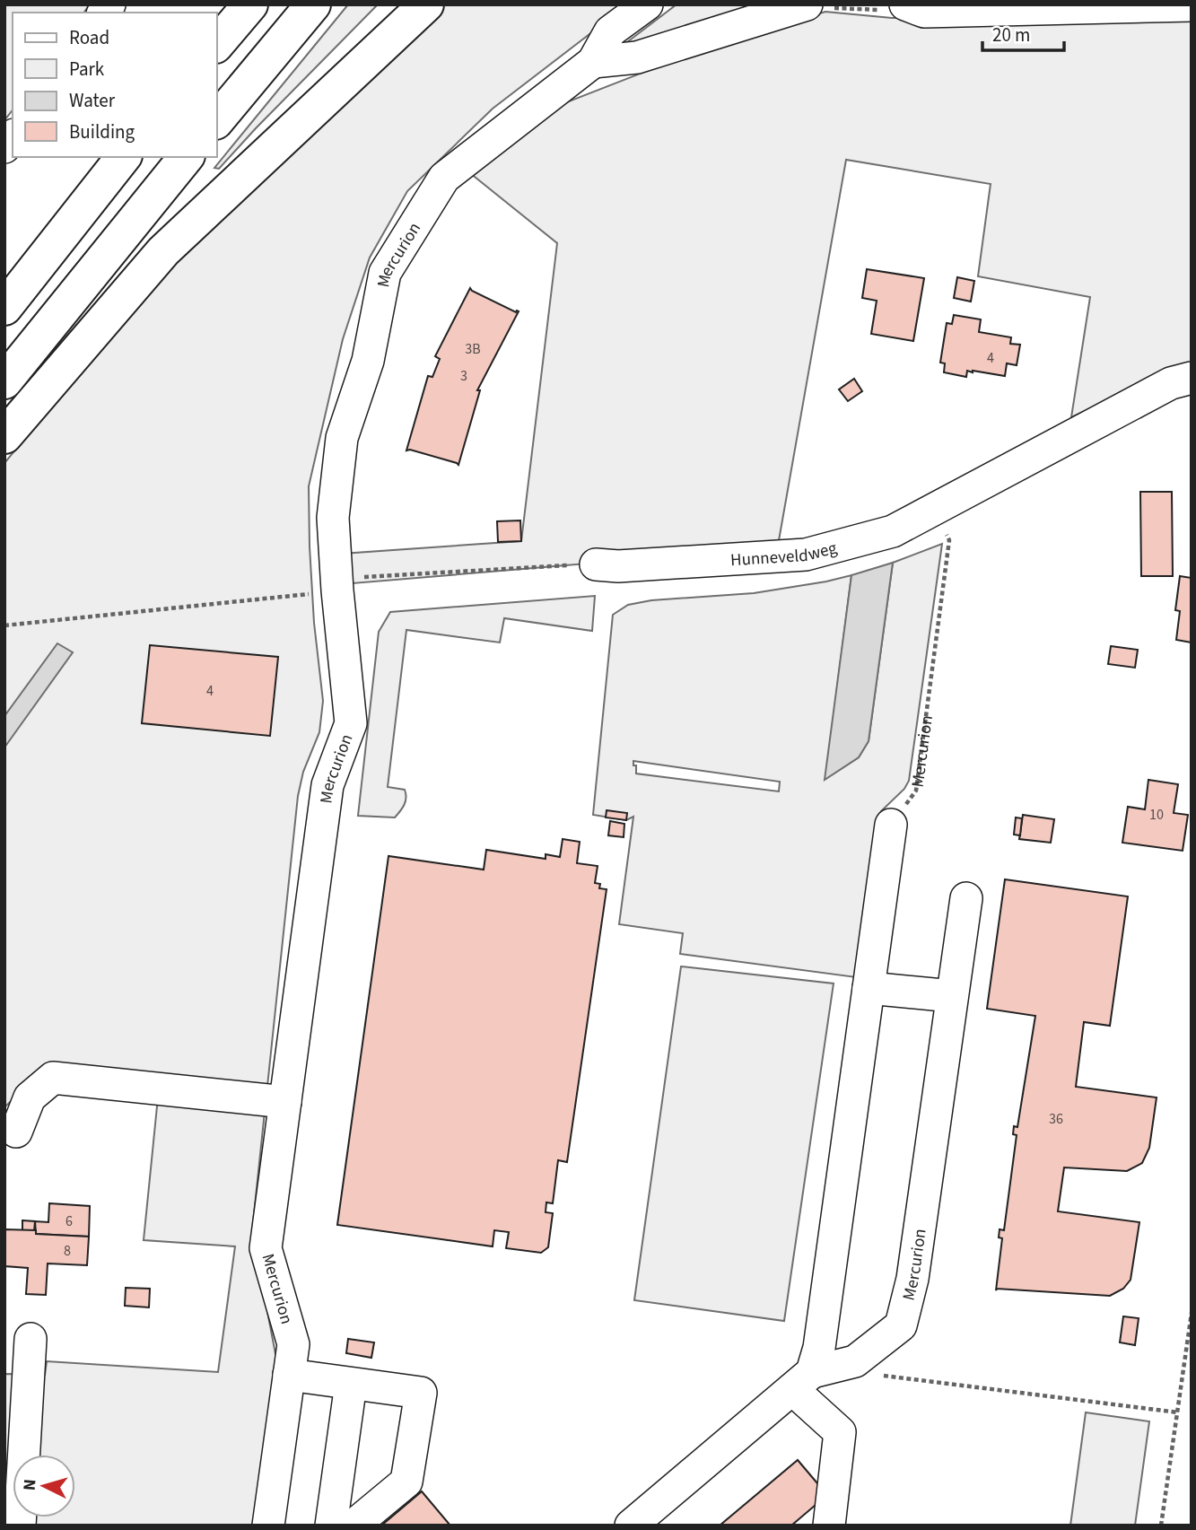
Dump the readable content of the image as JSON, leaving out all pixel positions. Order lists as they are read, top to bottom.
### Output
{
  "streets": {
    "street": ["Mercurion", "Hunneveldweg"]
  },
  "crossings": [
    ["Mercurion", "Hunneveldweg"]
  ],
  "house_numbers": [
    "3B",
    "4",
    "3",
    "4",
    "10",
    "36",
    "6",
    "8"
  ],
  "legend": [
    "Road",
    "Park",
    "Water",
    "Building"
  ],
  "scale_bar": "20 m",
  "north": "left"
}
